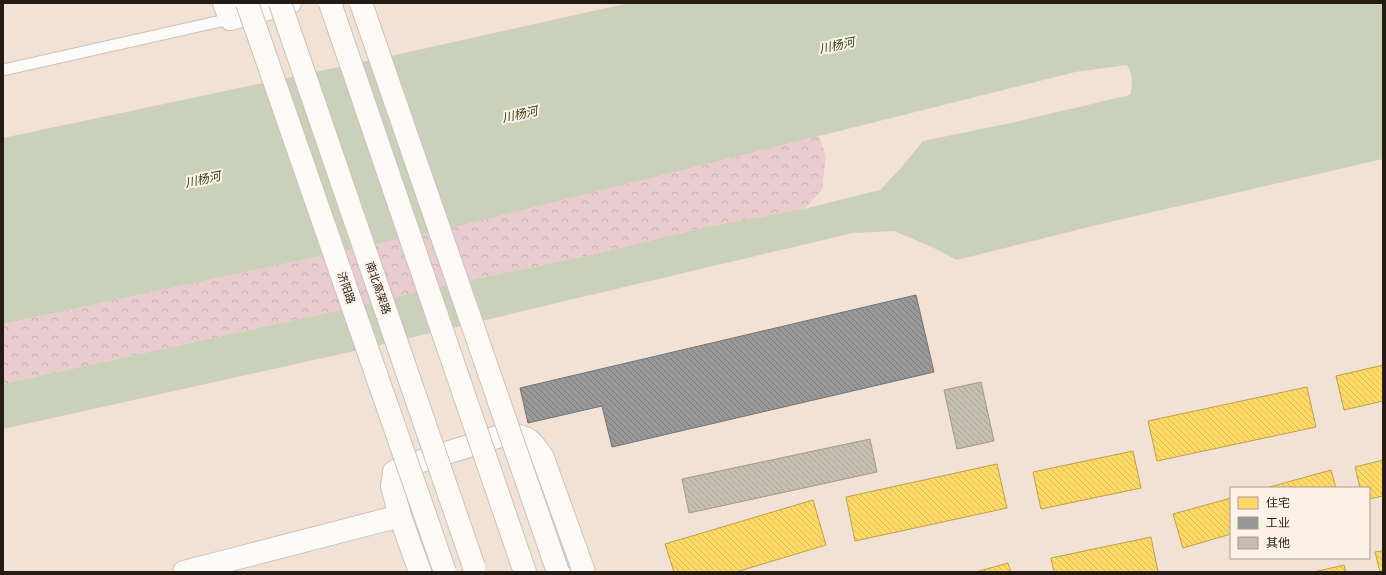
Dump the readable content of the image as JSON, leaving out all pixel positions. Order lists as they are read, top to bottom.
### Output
{
  "streets": {
    "main road": ["济阳路", "南北高架路"]
  },
  "water": ["川杨河"],
  "legend": ["住宅", "工业", "其他"]
}
